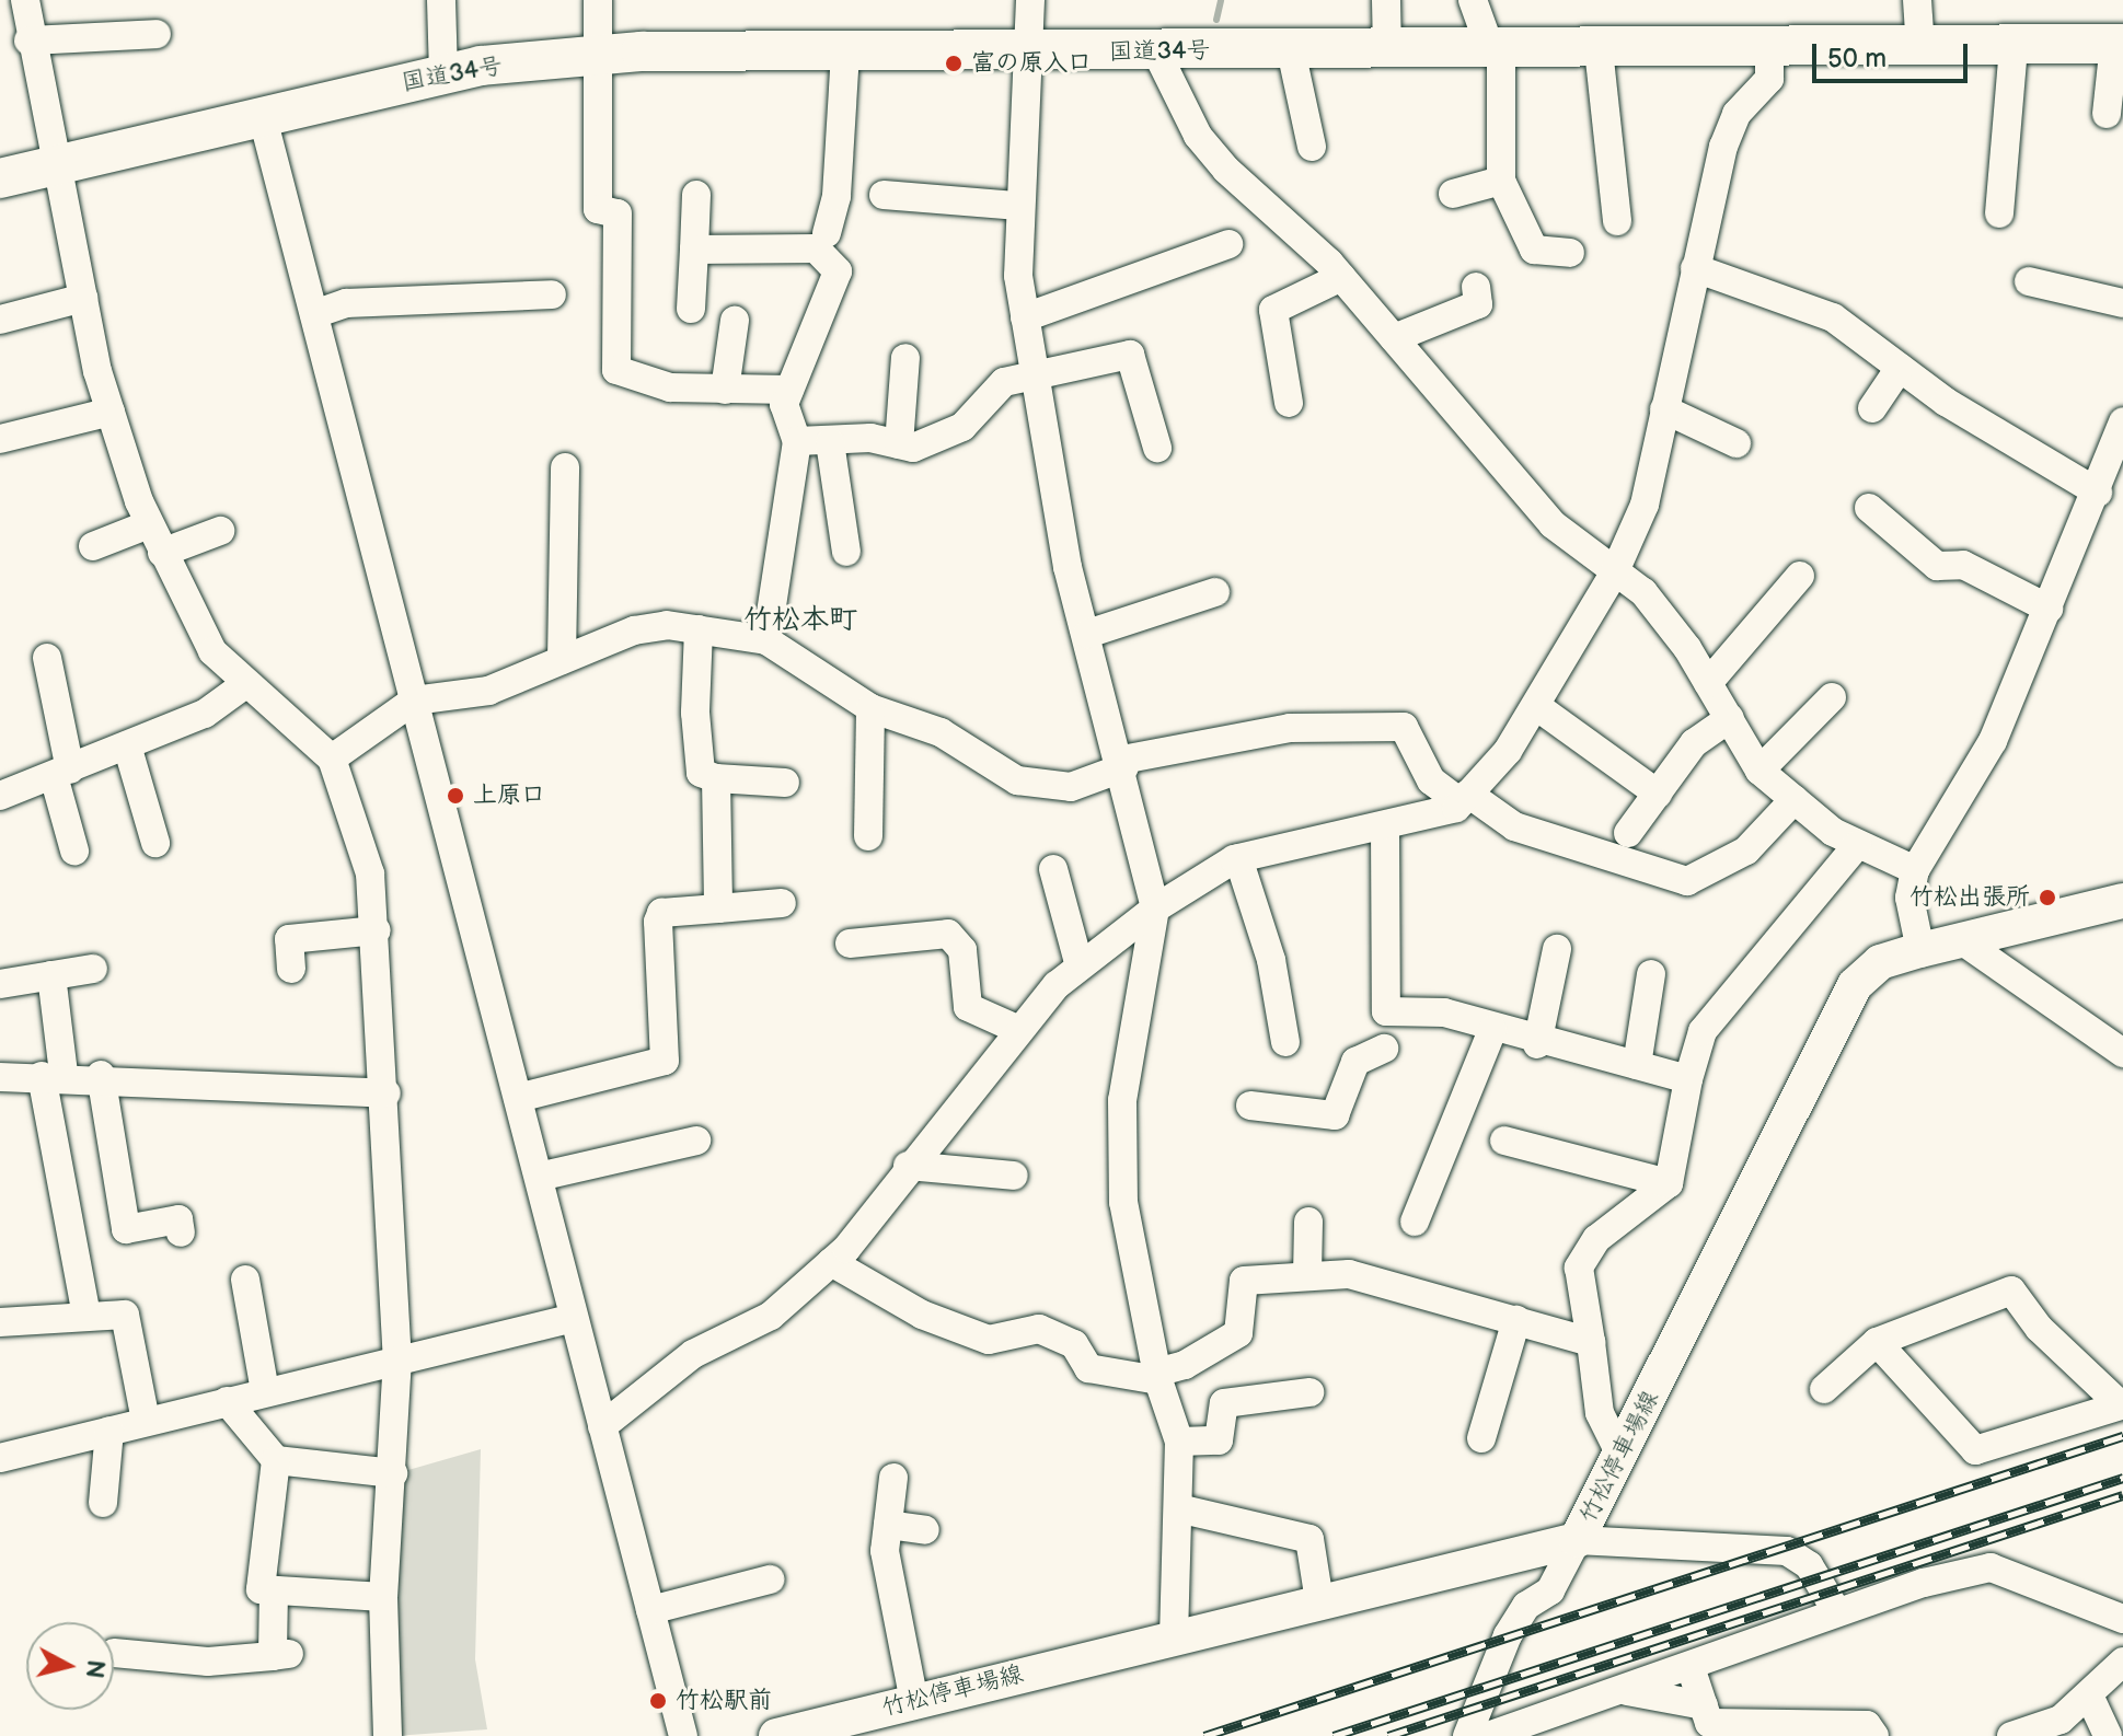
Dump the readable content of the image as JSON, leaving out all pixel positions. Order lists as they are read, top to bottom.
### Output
{
  "streets": {
    "highway": ["国道34号"],
    "main road": ["竹松停車場線"]
  },
  "districts": ["竹松本町"],
  "places": [
    "富の原入口",
    "上原口",
    "竹松出張所",
    "竹松駅前"
  ],
  "scale_bar": "50 m",
  "north": "right"
}
